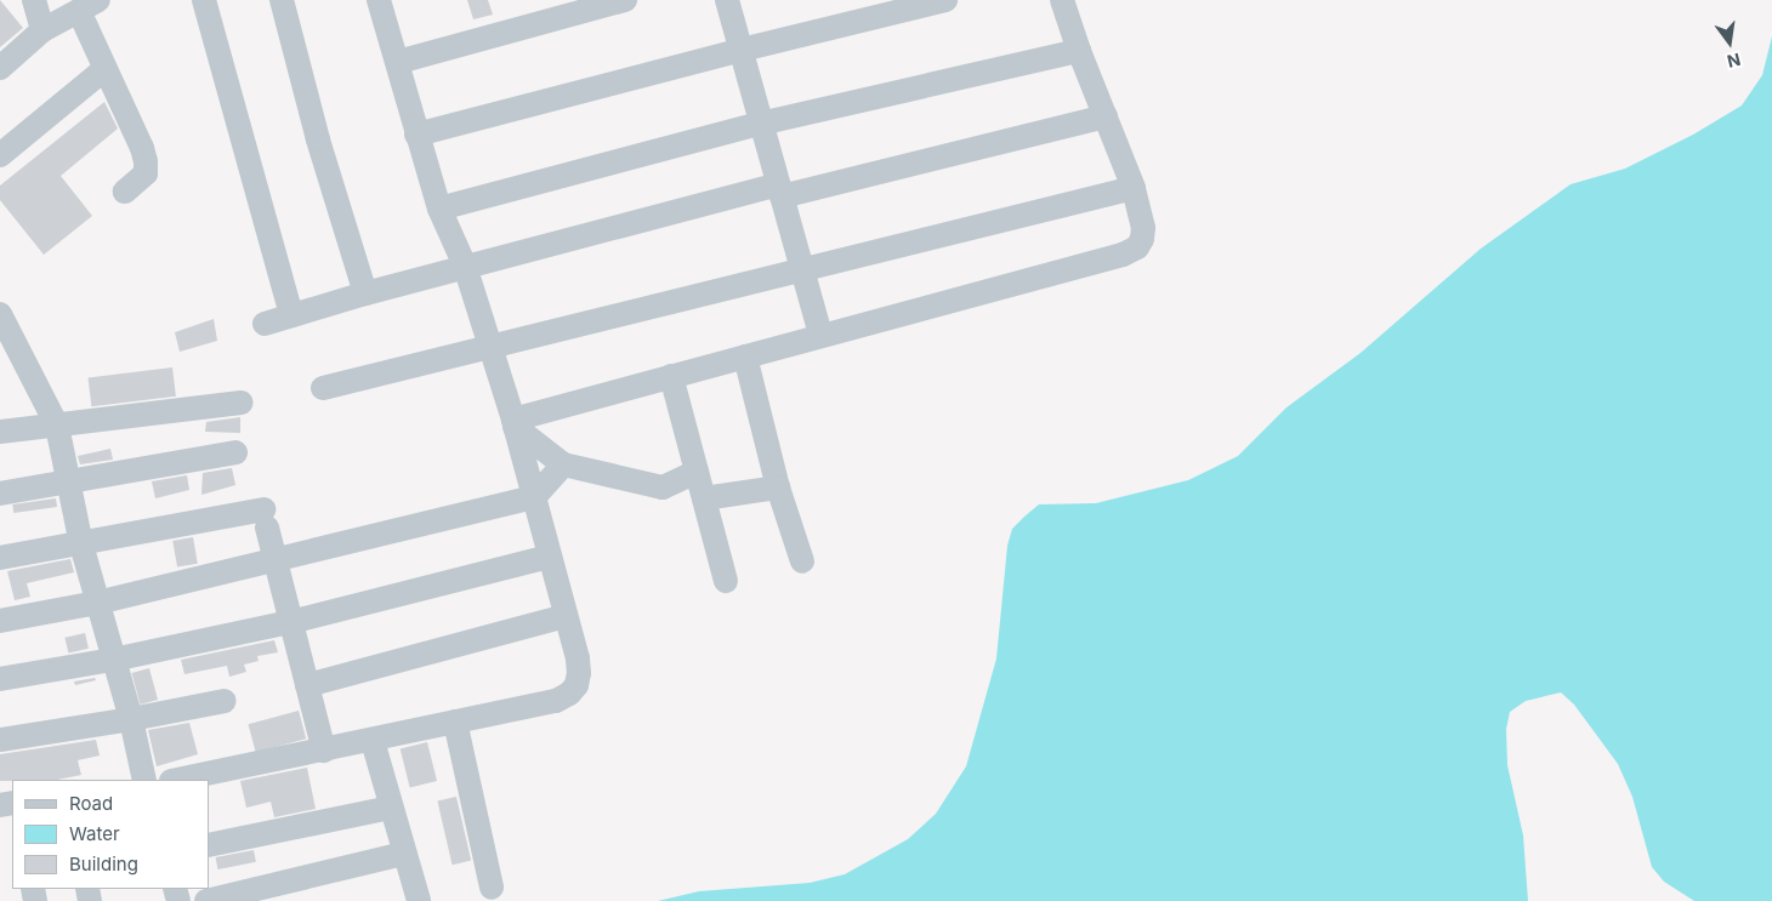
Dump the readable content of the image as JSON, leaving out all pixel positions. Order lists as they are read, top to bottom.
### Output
{
  "legend": ["Road", "Water", "Building"],
  "north": "bottom"
}
